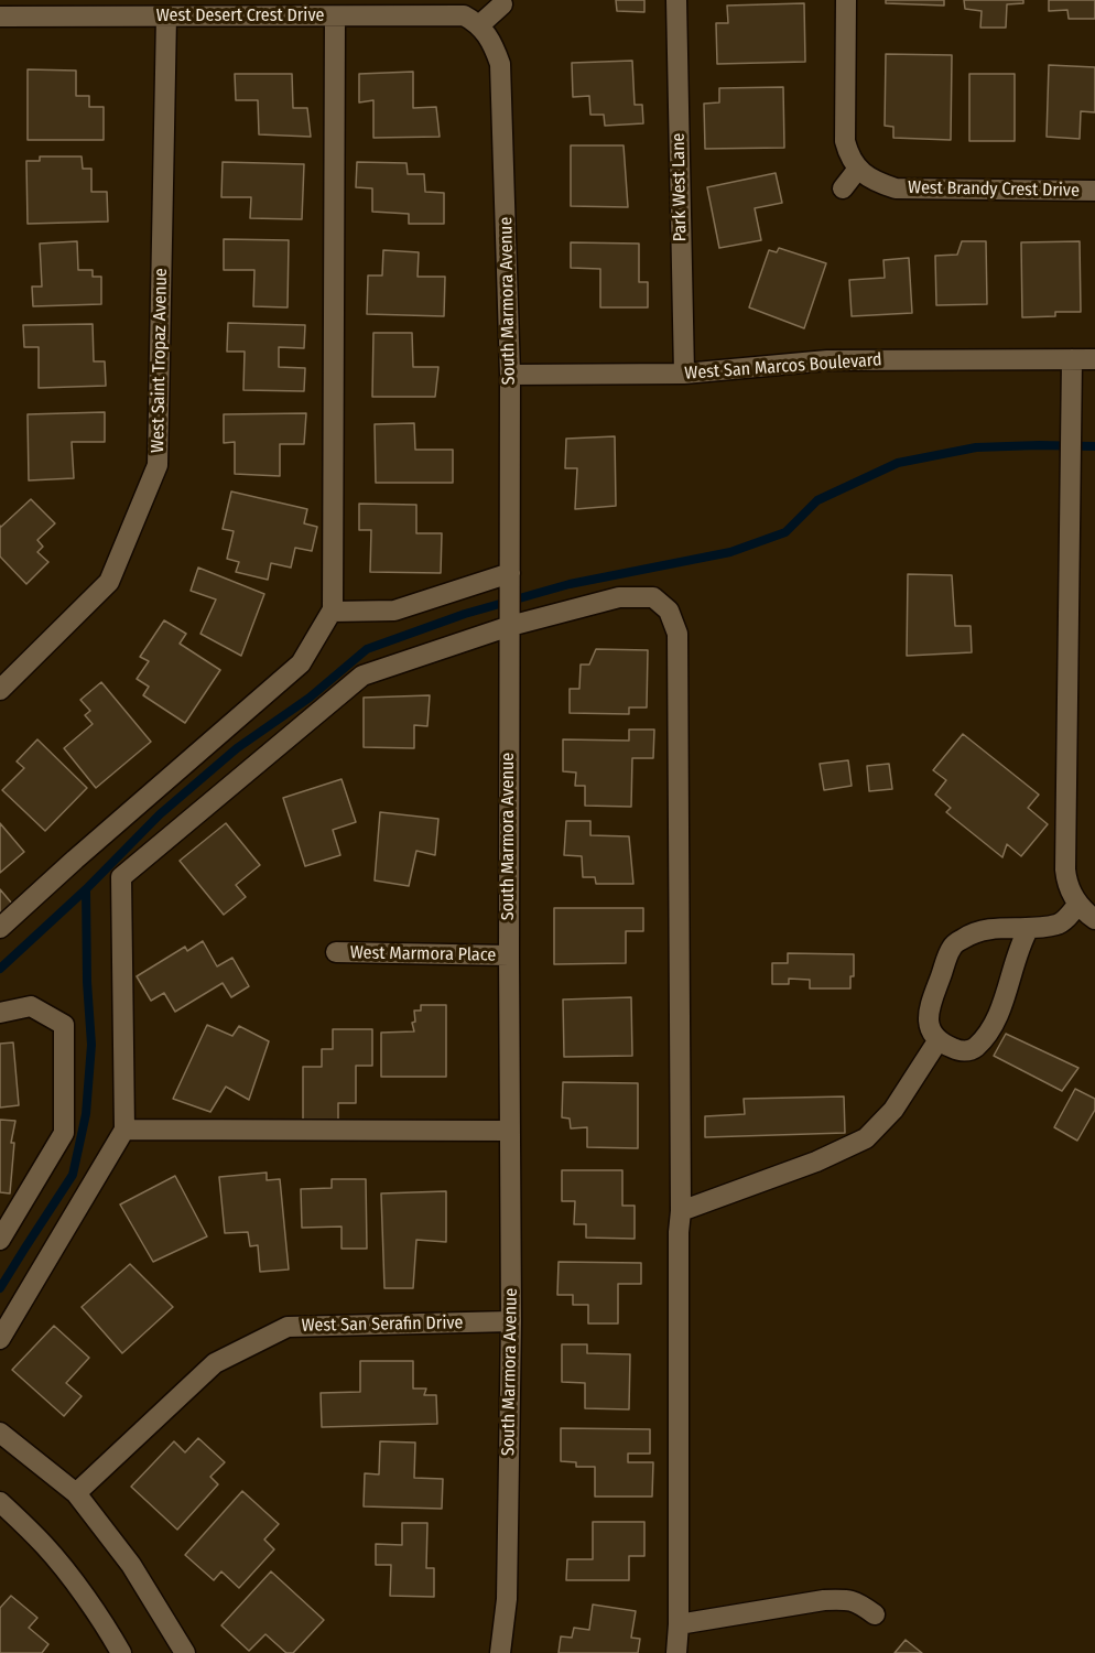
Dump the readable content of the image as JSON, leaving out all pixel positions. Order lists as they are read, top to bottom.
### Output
{
  "streets": {
    "street": [
      "West Desert Crest Drive",
      "Park West Lane",
      "West Brandy Crest Drive",
      "South Marmora Avenue",
      "West Saint Tropaz Avenue",
      "West San Marcos Boulevard",
      "West Marmora Place",
      "West San Serafin Drive"
    ]
  },
  "crossings": [
    ["West Desert Crest Drive", "South Marmora Avenue"],
    ["West Desert Crest Drive", "West Saint Tropaz Avenue"],
    ["Park West Lane", "West San Marcos Boulevard"],
    ["South Marmora Avenue", "West San Marcos Boulevard"],
    ["South Marmora Avenue", "West Marmora Place"],
    ["South Marmora Avenue", "West San Serafin Drive"]
  ]
}
